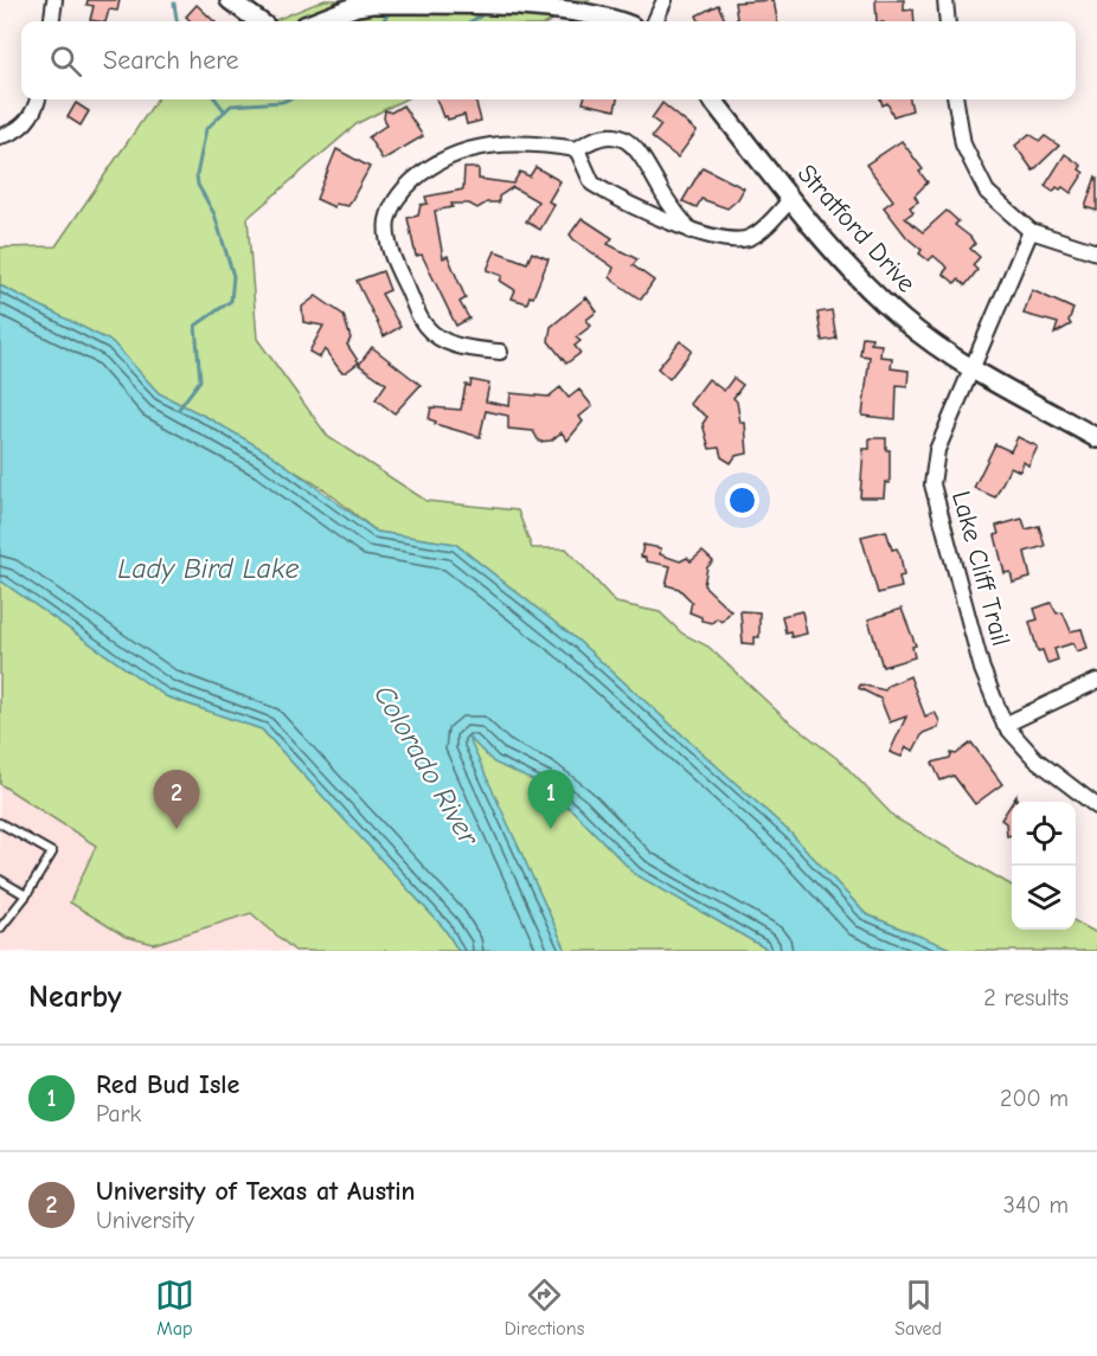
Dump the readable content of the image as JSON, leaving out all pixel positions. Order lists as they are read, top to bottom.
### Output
{
  "streets": {
    "street": ["Stratford Drive", "Lake Cliff Trail"]
  },
  "crossings": [
    ["Stratford Drive", "Lake Cliff Trail"]
  ],
  "water": ["Lady Bird Lake", "Colorado River"],
  "page": {
    "search": "Search here",
    "pins": ["1", "2"],
    "heading": ["Nearby", "2 results"],
    "list": [
      {
        "mark": "1",
        "name": "Red Bud Isle",
        "note": "Park",
        "value": "200 m"
      },
      {
        "mark": "2",
        "name": "University of Texas at Austin",
        "note": "University",
        "value": "340 m"
      }
    ],
    "nav": ["Map", "Directions", "Saved"]
  }
}
